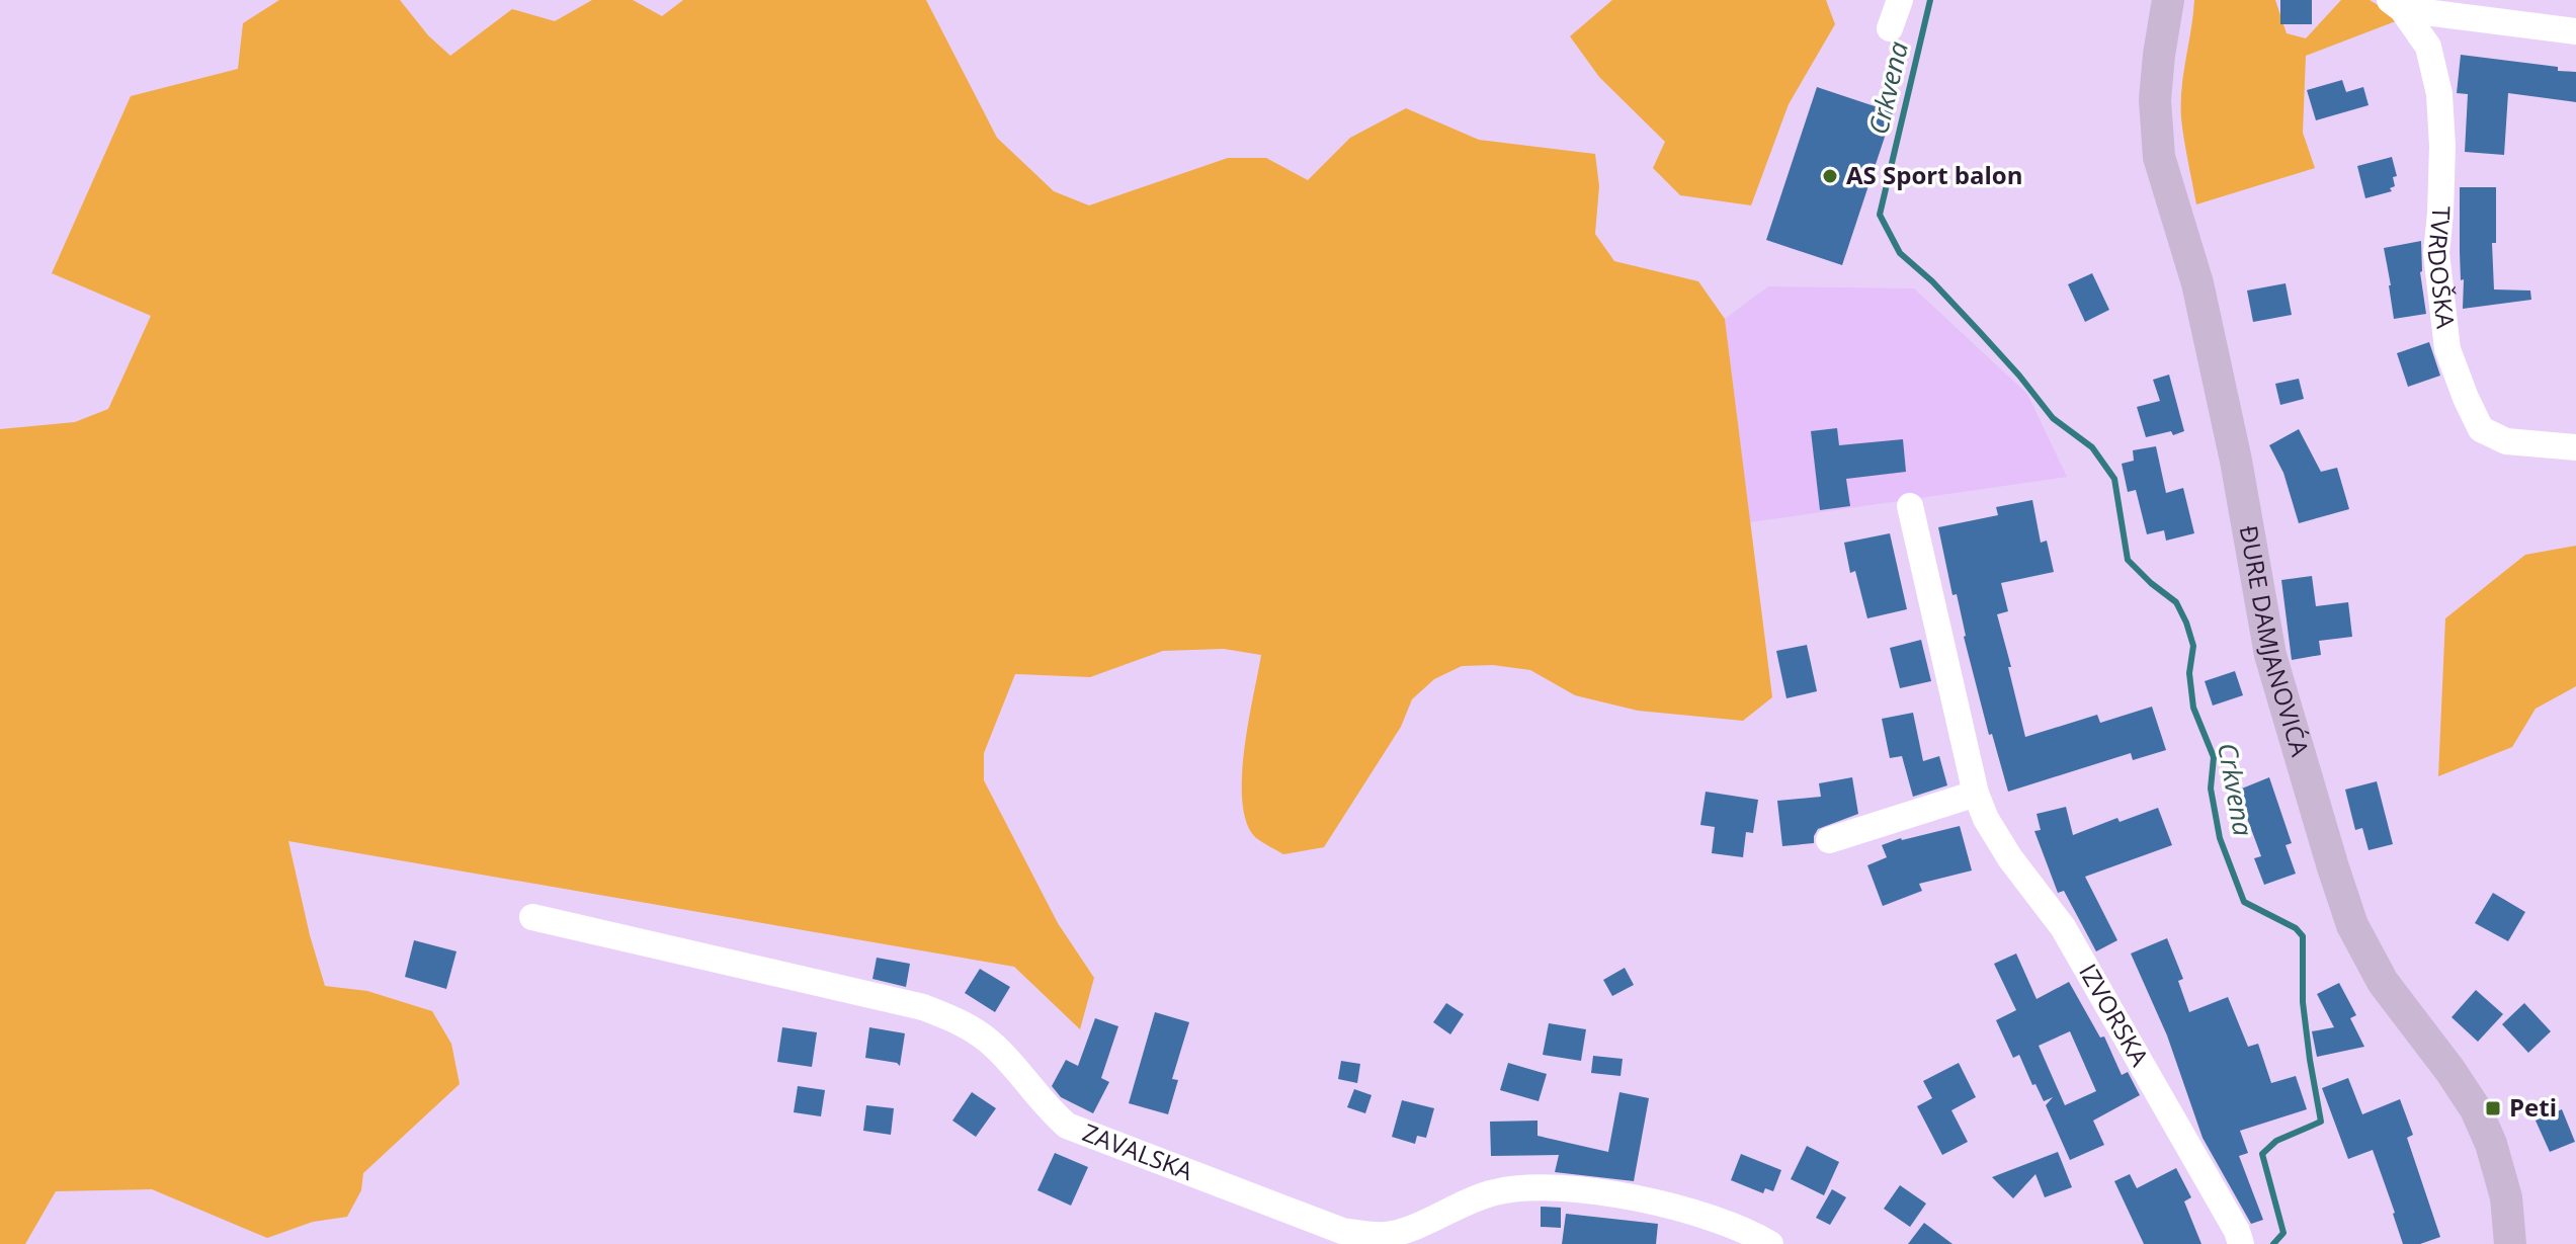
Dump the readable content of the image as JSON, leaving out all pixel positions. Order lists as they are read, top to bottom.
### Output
{
  "streets": {
    "main road": ["ĐURE DAMJANOVIĆA"],
    "street": ["TVRDOŠKA", "IZVORSKA", "ZAVALSKA"]
  },
  "water": ["Crkvena"],
  "places": {
    "other": ["AS Sport balon"],
    "transit": ["Peti"]
  }
}
